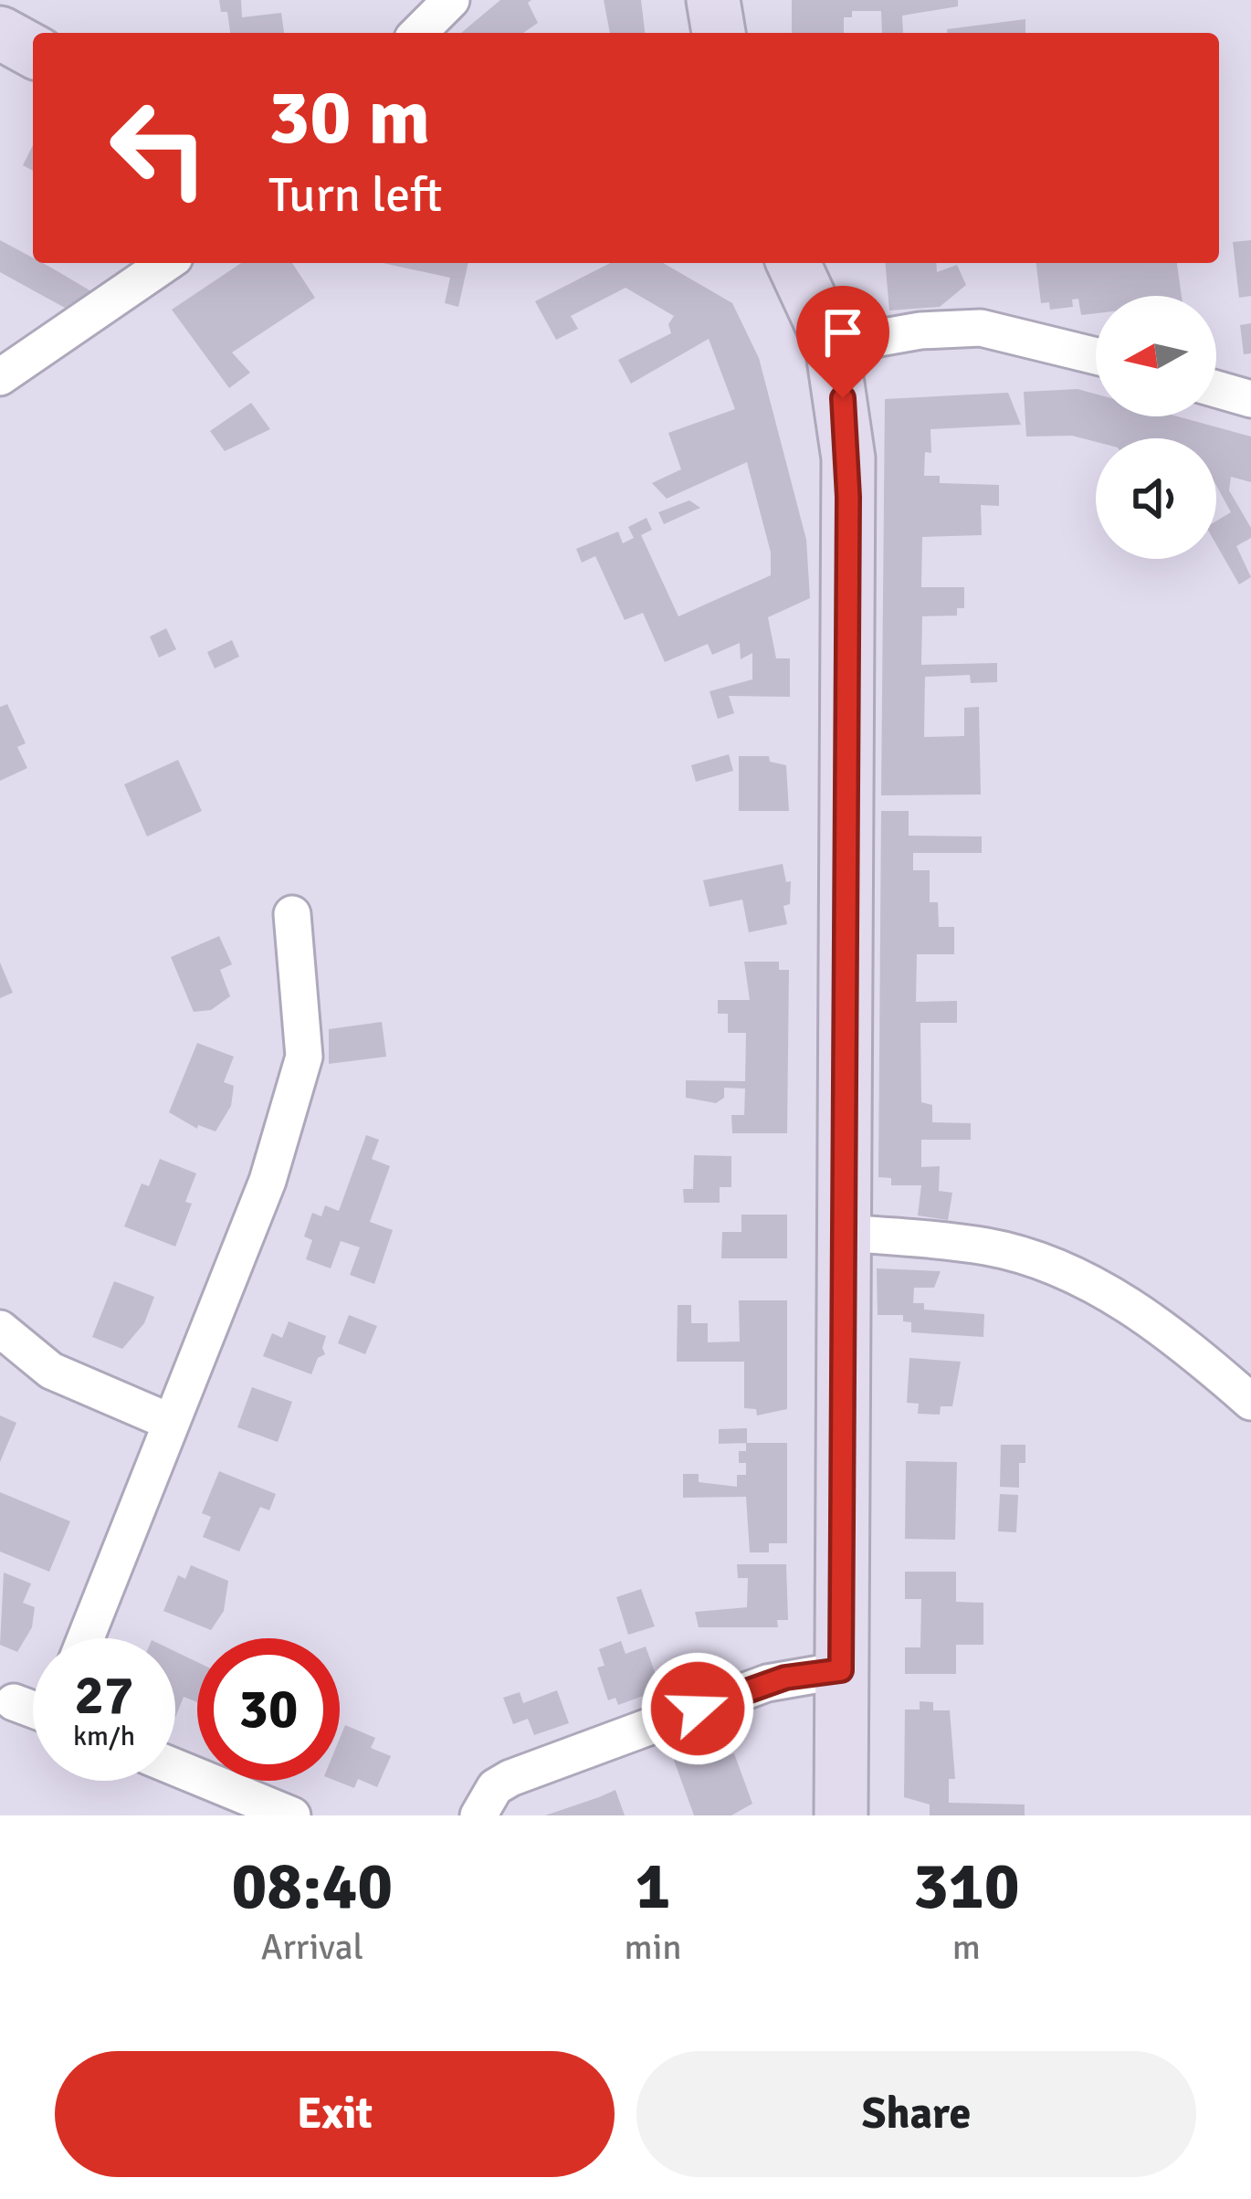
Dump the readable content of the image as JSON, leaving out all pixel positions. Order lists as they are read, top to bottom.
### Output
{
  "north": "left",
  "page": {
    "turn": ["30 m", "Turn left"],
    "speed": "27 km/h",
    "limit": "30",
    "eta": [
      "08:40",
      "Arrival",
      "1",
      "min",
      "310",
      "m"
    ],
    "buttons": ["Exit", "Share"]
  }
}
